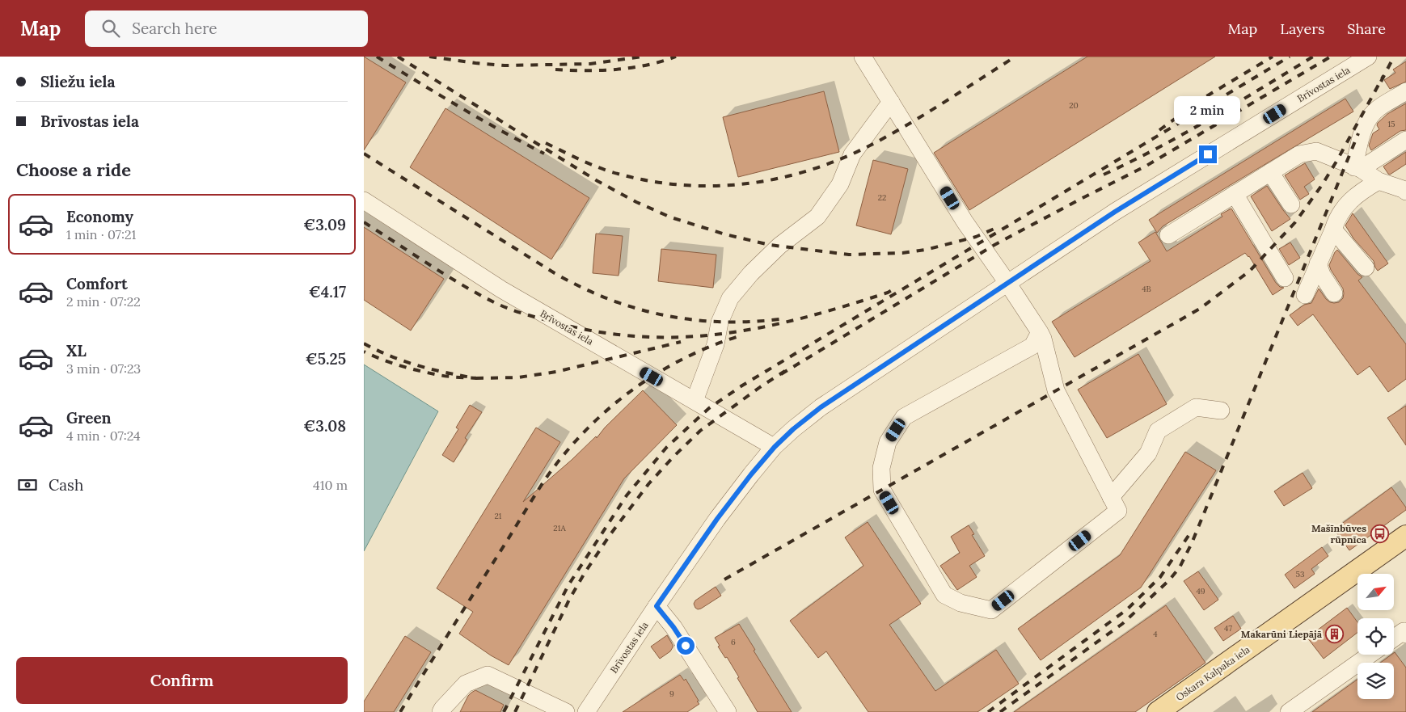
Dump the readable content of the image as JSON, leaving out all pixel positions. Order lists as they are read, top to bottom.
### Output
{
  "streets": {
    "main road": ["Oskara Kalpaka iela"],
    "street": ["Brīvostas iela"]
  },
  "places": {
    "bus stop": ["Mašīnbūves rūpnīca"],
    "building": ["Makarūni Liepājā"]
  },
  "house_numbers": [
    "20",
    "15",
    "22",
    "4B",
    "21",
    "21A",
    "53",
    "49",
    "47",
    "4",
    "6",
    "9"
  ],
  "north": "top right",
  "page": {
    "header": "Map",
    "search": "Search here",
    "nav": ["Map", "Layers", "Share"],
    "banner": ["Sliežu iela", "Brīvostas iela"],
    "bubble": "2 min",
    "heading": "Choose a ride",
    "list": [
      {
        "name": "Economy",
        "note": "1 min · 07:21",
        "value": "€3.09"
      },
      {
        "name": "Comfort",
        "note": "2 min · 07:22",
        "value": "€4.17"
      },
      {
        "name": "XL",
        "note": "3 min · 07:23",
        "value": "€5.25"
      },
      {
        "name": "Green",
        "note": "4 min · 07:24",
        "value": "€3.08"
      }
    ],
    "pay": ["Cash", "410 m"],
    "buttons": "Confirm"
  }
}
